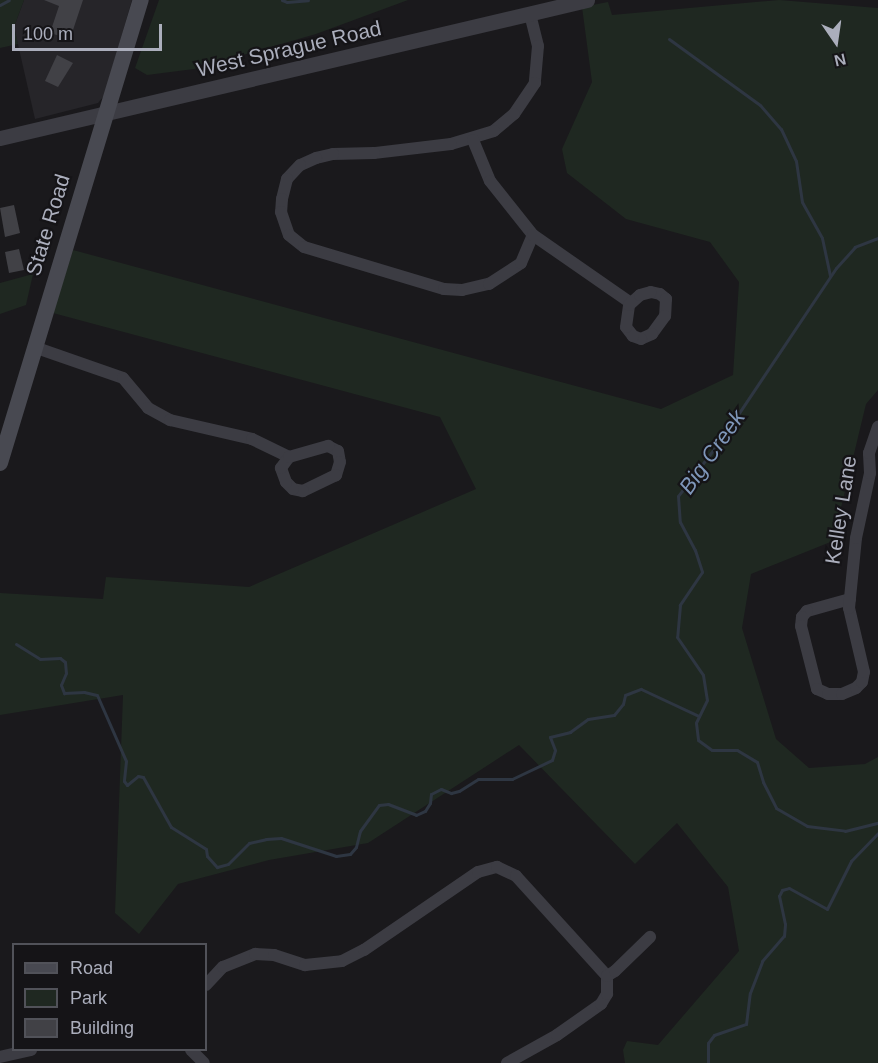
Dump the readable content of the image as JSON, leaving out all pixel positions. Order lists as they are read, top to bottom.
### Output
{
  "streets": {
    "main road": ["State Road"],
    "street": ["West Sprague Road", "Kelley Lane"]
  },
  "crossings": [
    ["West Sprague Road", "State Road"]
  ],
  "water": ["Big Creek"],
  "legend": ["Road", "Park", "Building"],
  "scale_bar": "100 m",
  "north": "bottom"
}
